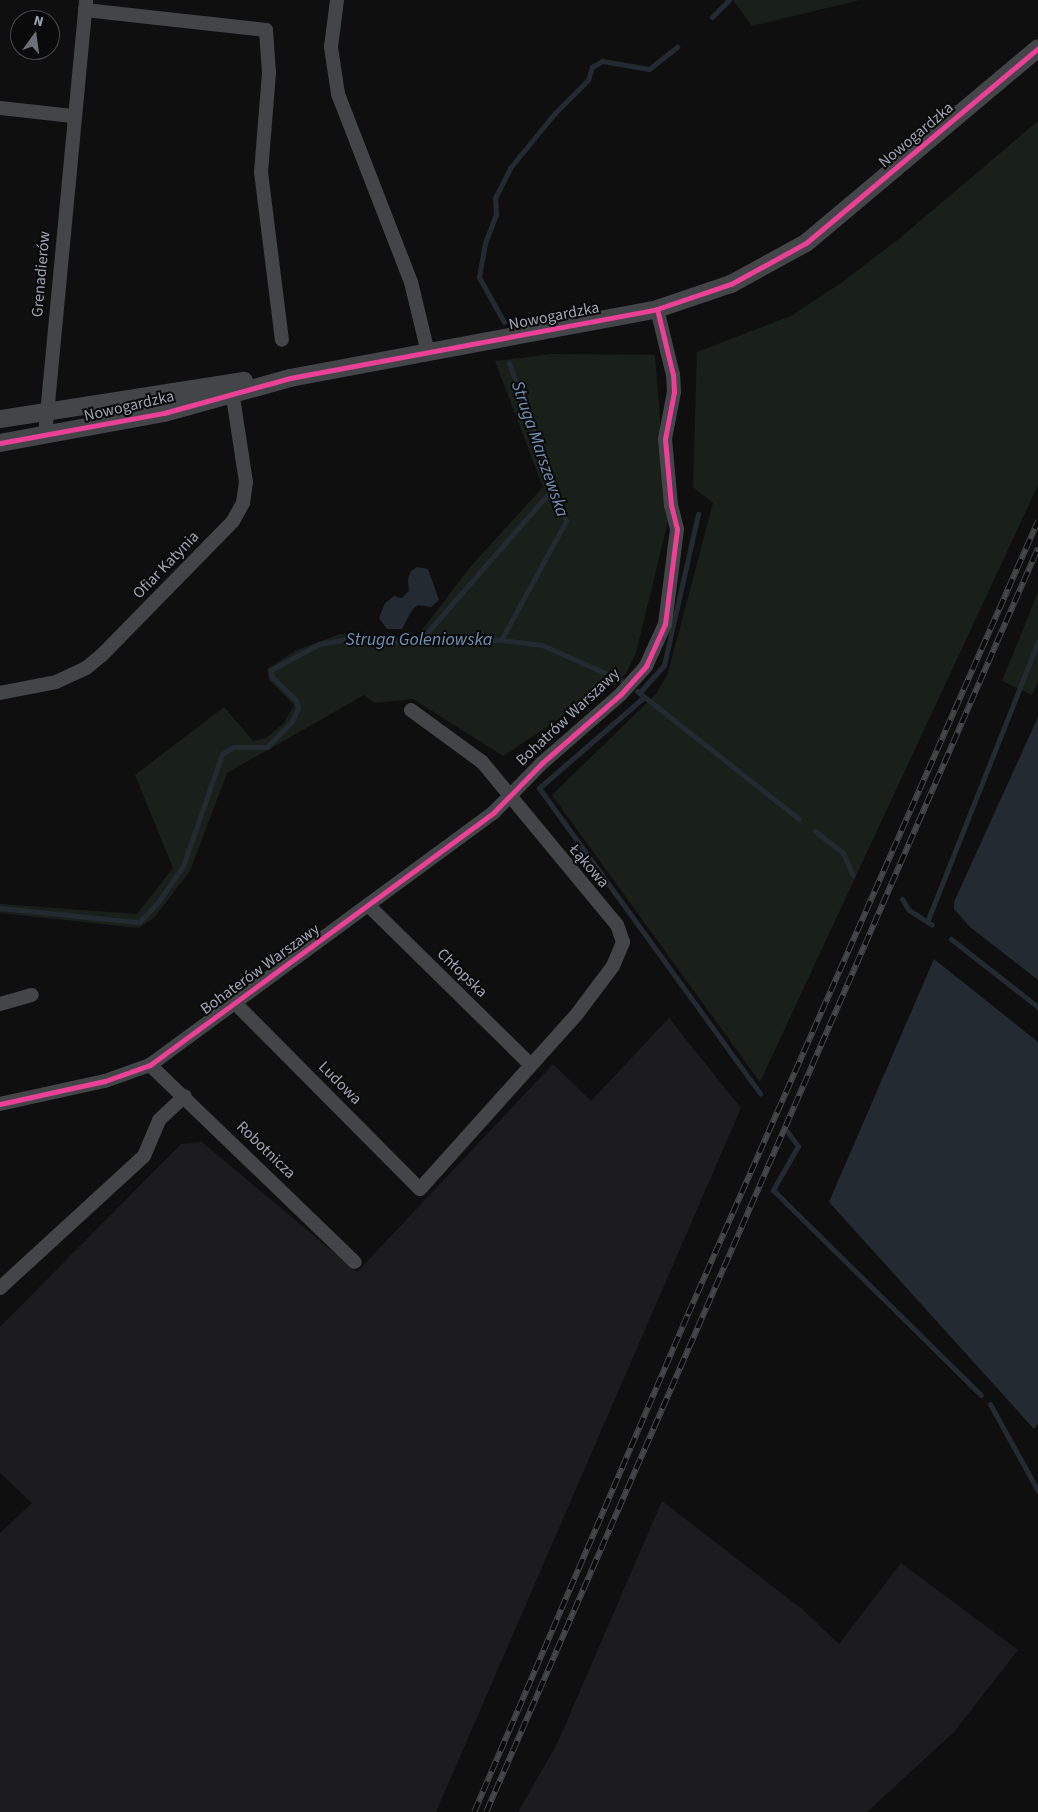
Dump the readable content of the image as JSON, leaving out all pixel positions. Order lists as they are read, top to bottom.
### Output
{
  "streets": {
    "street": [
      "Nowogardzka",
      "Grenadierów",
      "Ofiar Katynia",
      "Bohatrów Warszawy",
      "Łąkowa",
      "Bohaterów Warszawy",
      "Chłopska",
      "Ludowa",
      "Robotnicza"
    ]
  },
  "crossings": [
    ["Nowogardzka", "Grenadierów"],
    ["Nowogardzka", "Ofiar Katynia"],
    ["Nowogardzka", "Bohatrów Warszawy"],
    ["Bohatrów Warszawy", "Łąkowa"],
    ["Bohatrów Warszawy", "Bohaterów Warszawy"],
    ["Łąkowa", "Bohaterów Warszawy"],
    ["Łąkowa", "Chłopska"],
    ["Łąkowa", "Ludowa"],
    ["Bohaterów Warszawy", "Chłopska"],
    ["Bohaterów Warszawy", "Ludowa"],
    ["Bohaterów Warszawy", "Robotnicza"]
  ],
  "water": ["Struga Marszewska", "Struga Goleniowska"],
  "north": "top"
}
